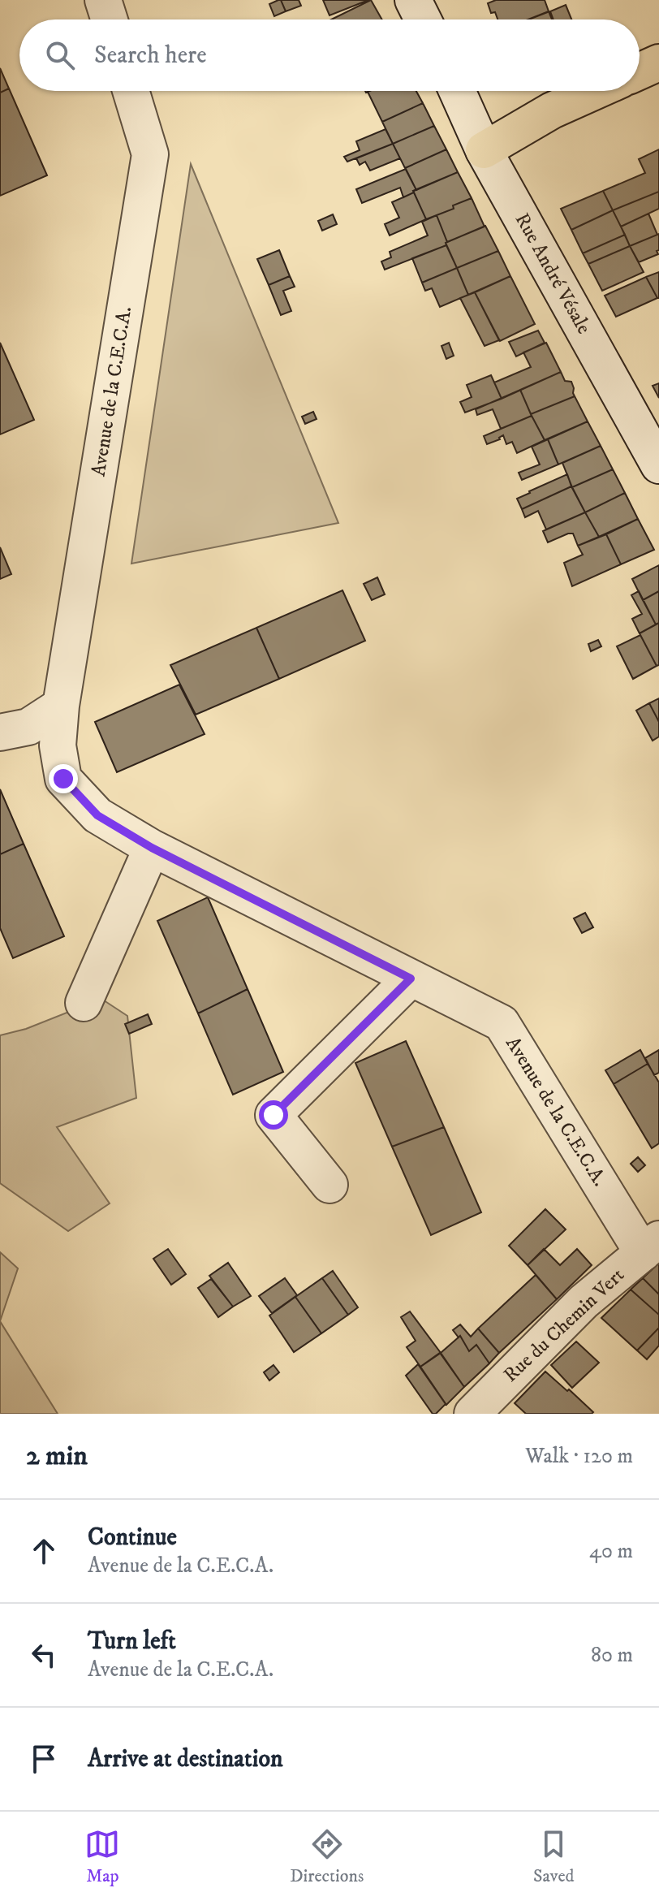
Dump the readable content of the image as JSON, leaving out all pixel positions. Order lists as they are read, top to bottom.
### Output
{
  "streets": {
    "street": ["Rue André Vésale", "Avenue de la C.E.C.A.", "Rue du Chemin Vert"]
  },
  "crossings": [
    ["Avenue de la C.E.C.A.", "Rue du Chemin Vert"]
  ],
  "page": {
    "search": "Search here",
    "heading": ["2 min", "Walk · 120 m"],
    "list": [
      ["Continue", "Avenue de la C.E.C.A.", "40 m"],
      ["Turn left", "Avenue de la C.E.C.A.", "80 m"],
      "Arrive at destination"
    ],
    "nav": ["Map", "Directions", "Saved"]
  }
}
